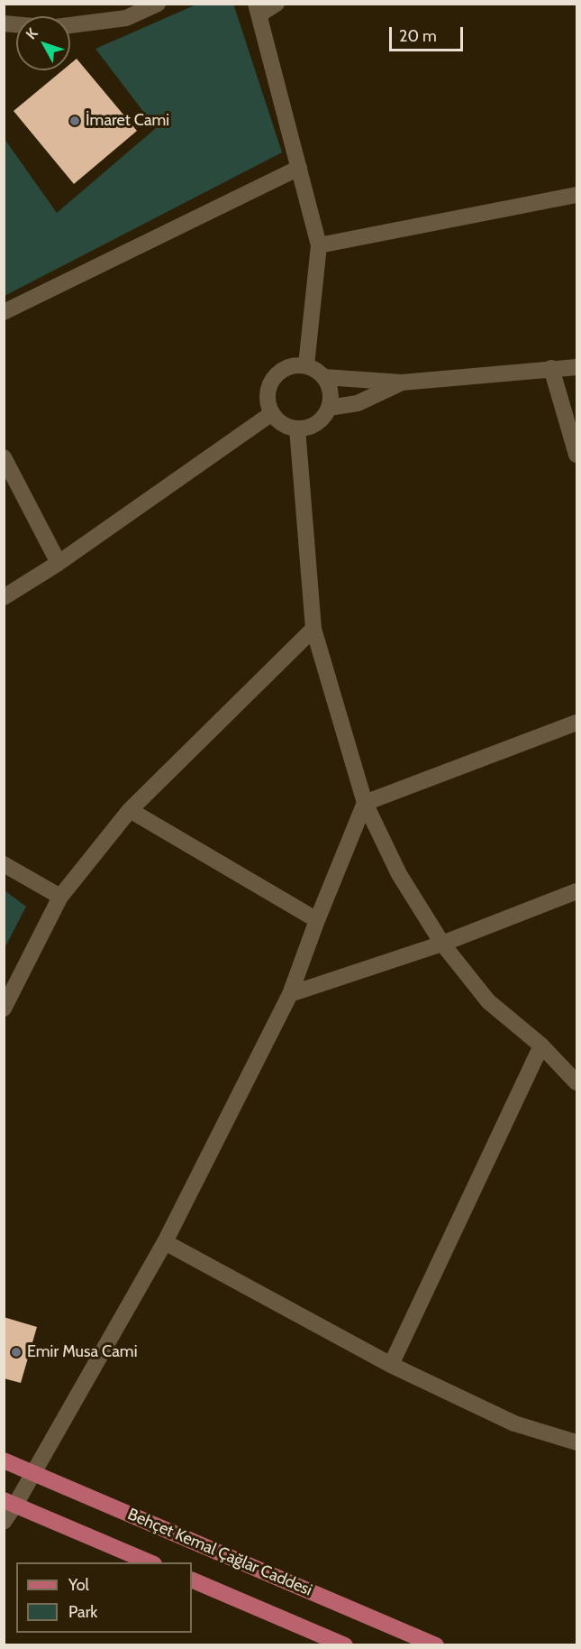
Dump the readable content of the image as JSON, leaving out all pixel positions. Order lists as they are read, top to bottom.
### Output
{
  "streets": {
    "main road": ["Behçet Kemal Çağlar Caddesi"]
  },
  "places": ["İmaret Cami", "Emir Musa Cami"],
  "legend": ["Yol", "Park"],
  "scale_bar": "20 m",
  "north": "top left"
}
